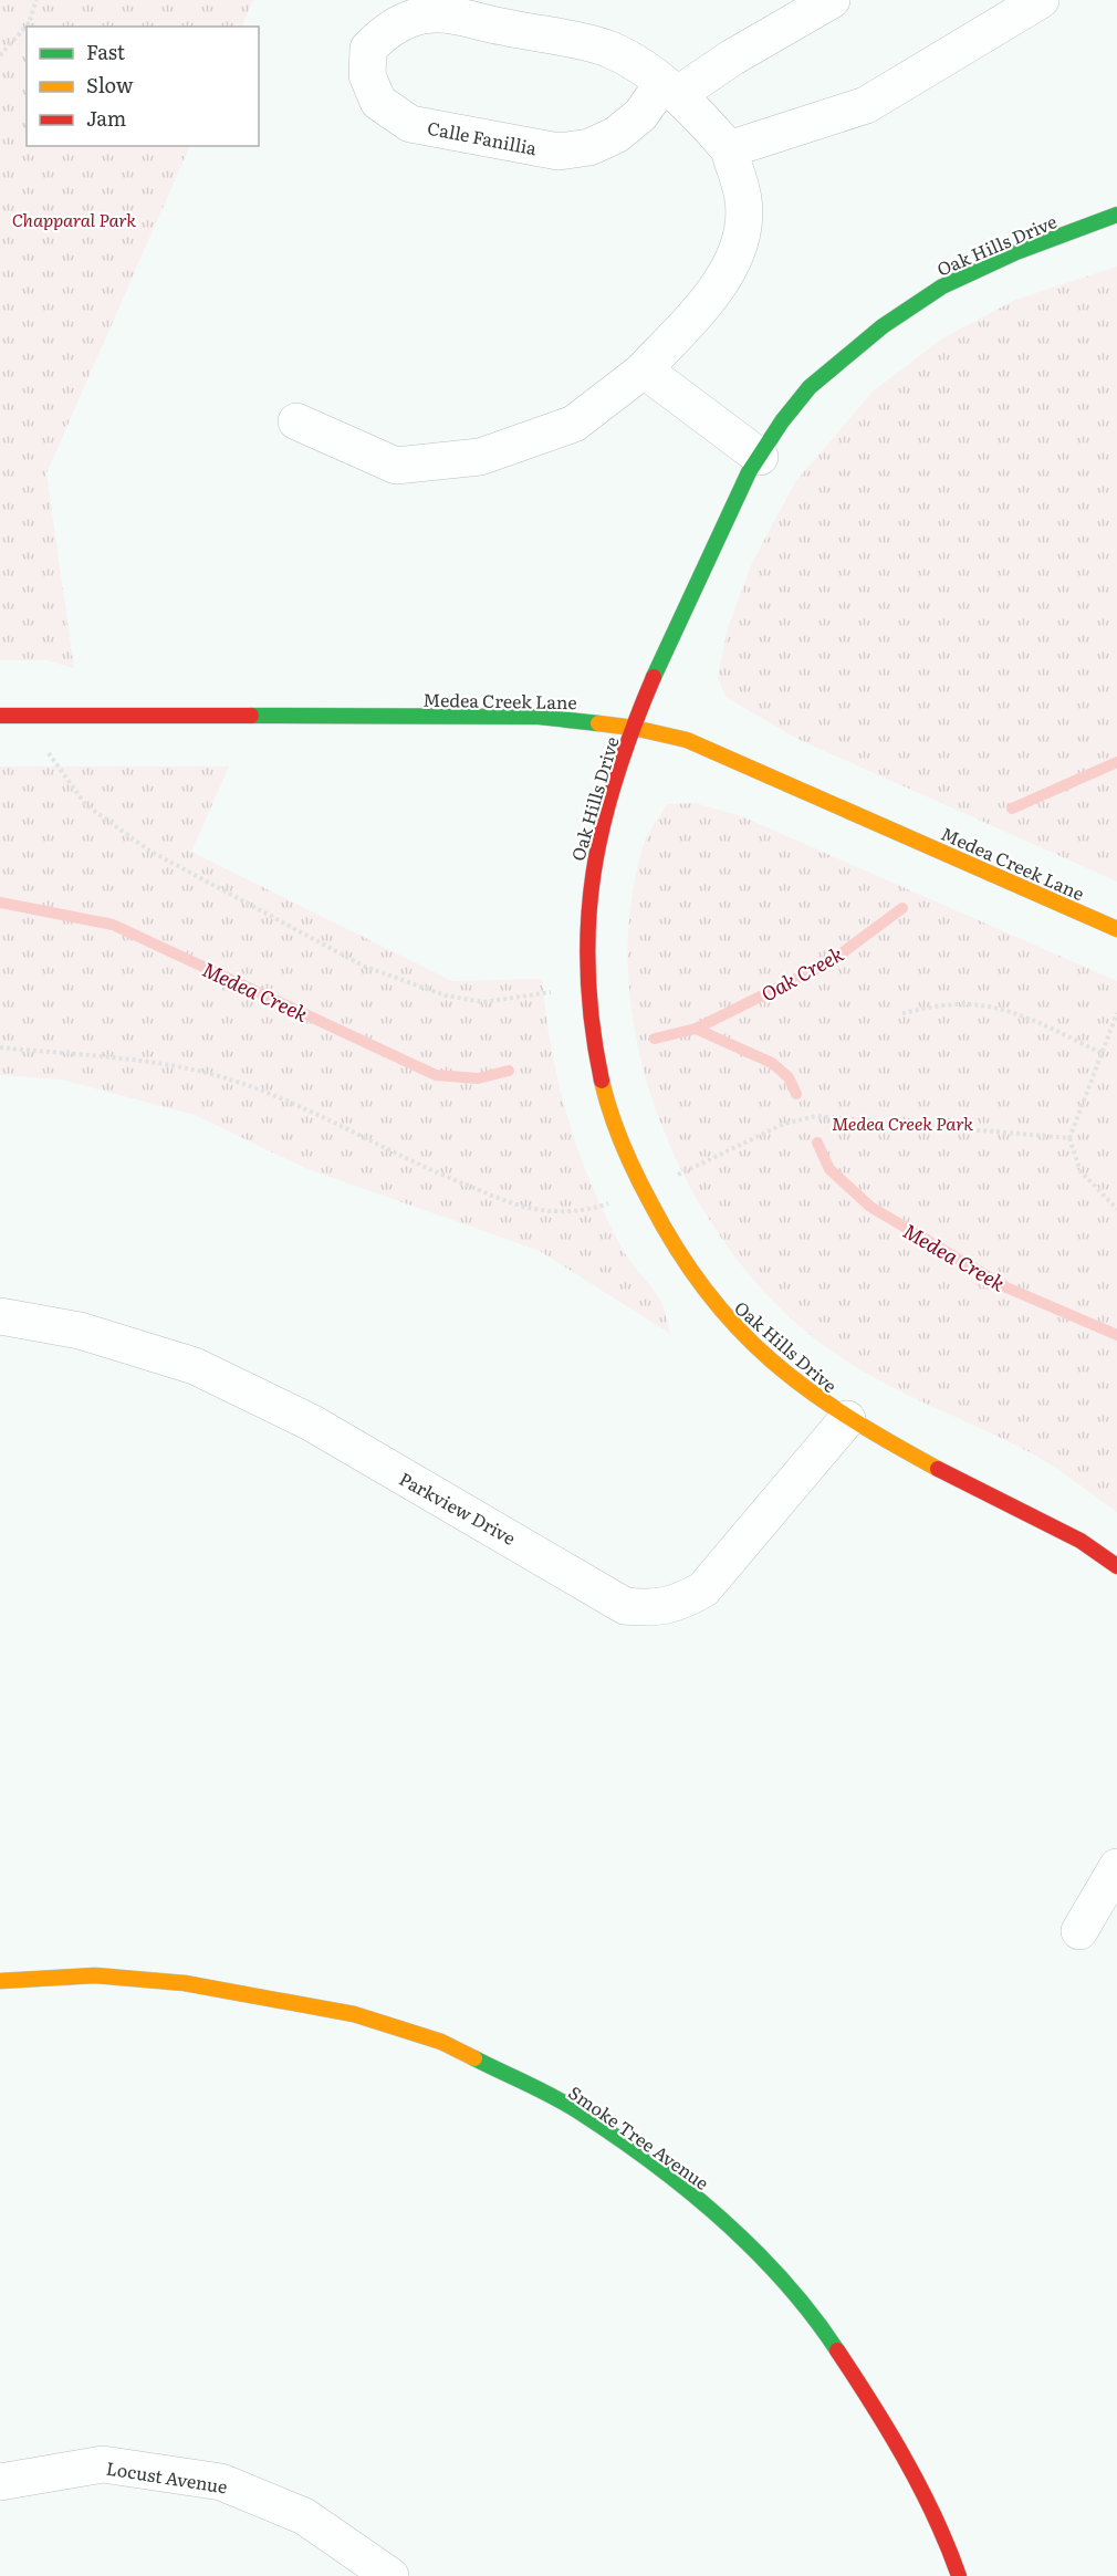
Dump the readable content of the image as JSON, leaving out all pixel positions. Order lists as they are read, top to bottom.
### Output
{
  "streets": {
    "street": [
      "Calle Fanillia",
      "Oak Hills Drive",
      "Medea Creek Lane",
      "Parkview Drive",
      "Smoke Tree Avenue",
      "Locust Avenue"
    ]
  },
  "crossings": [
    ["Oak Hills Drive", "Medea Creek Lane"],
    ["Oak Hills Drive", "Parkview Drive"]
  ],
  "water": ["Oak Creek", "Medea Creek"],
  "parks": ["Chapparal Park", "Medea Creek Park"],
  "legend": ["Fast", "Slow", "Jam"]
}
